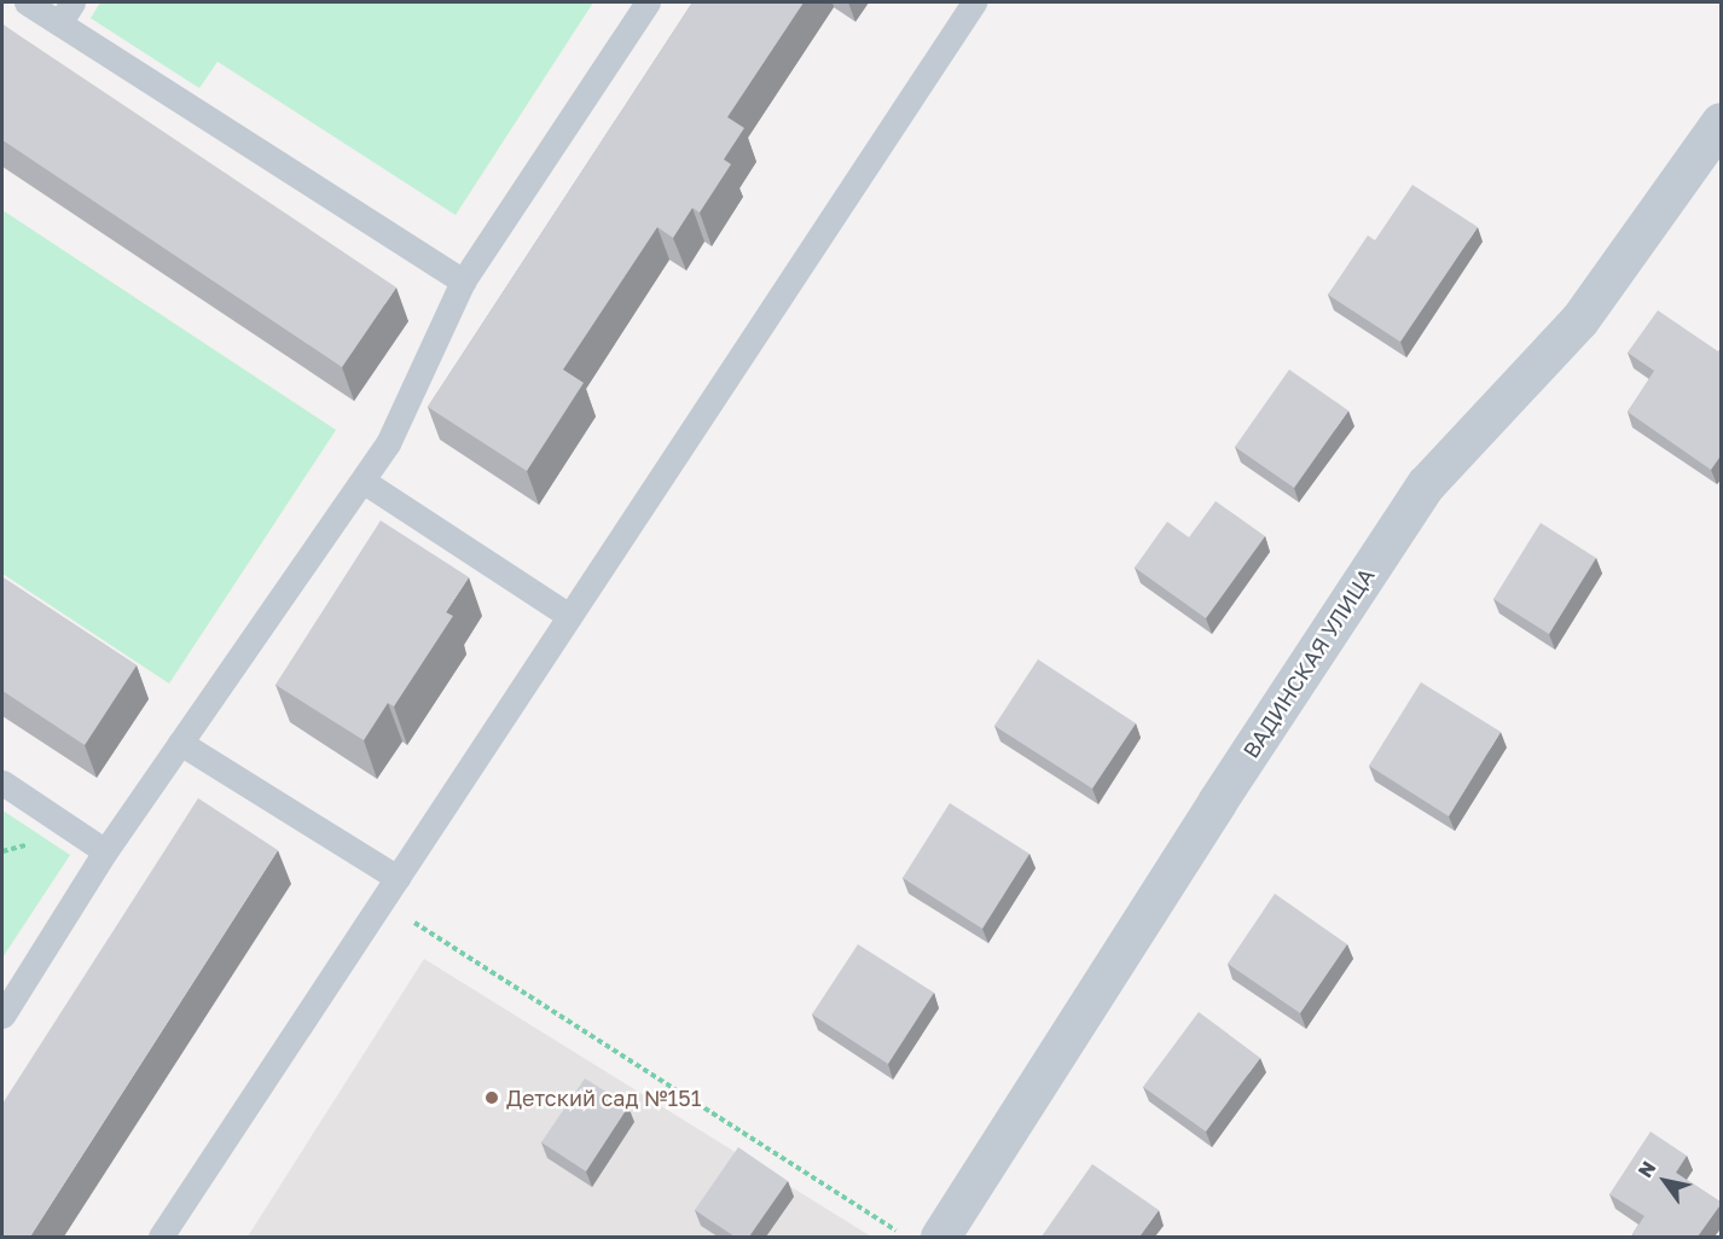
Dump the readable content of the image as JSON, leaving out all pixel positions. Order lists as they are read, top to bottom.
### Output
{
  "streets": {
    "street": ["ВАДИНСКАЯ УЛИЦА"]
  },
  "places": ["Детский сад №151"],
  "north": "top left"
}
